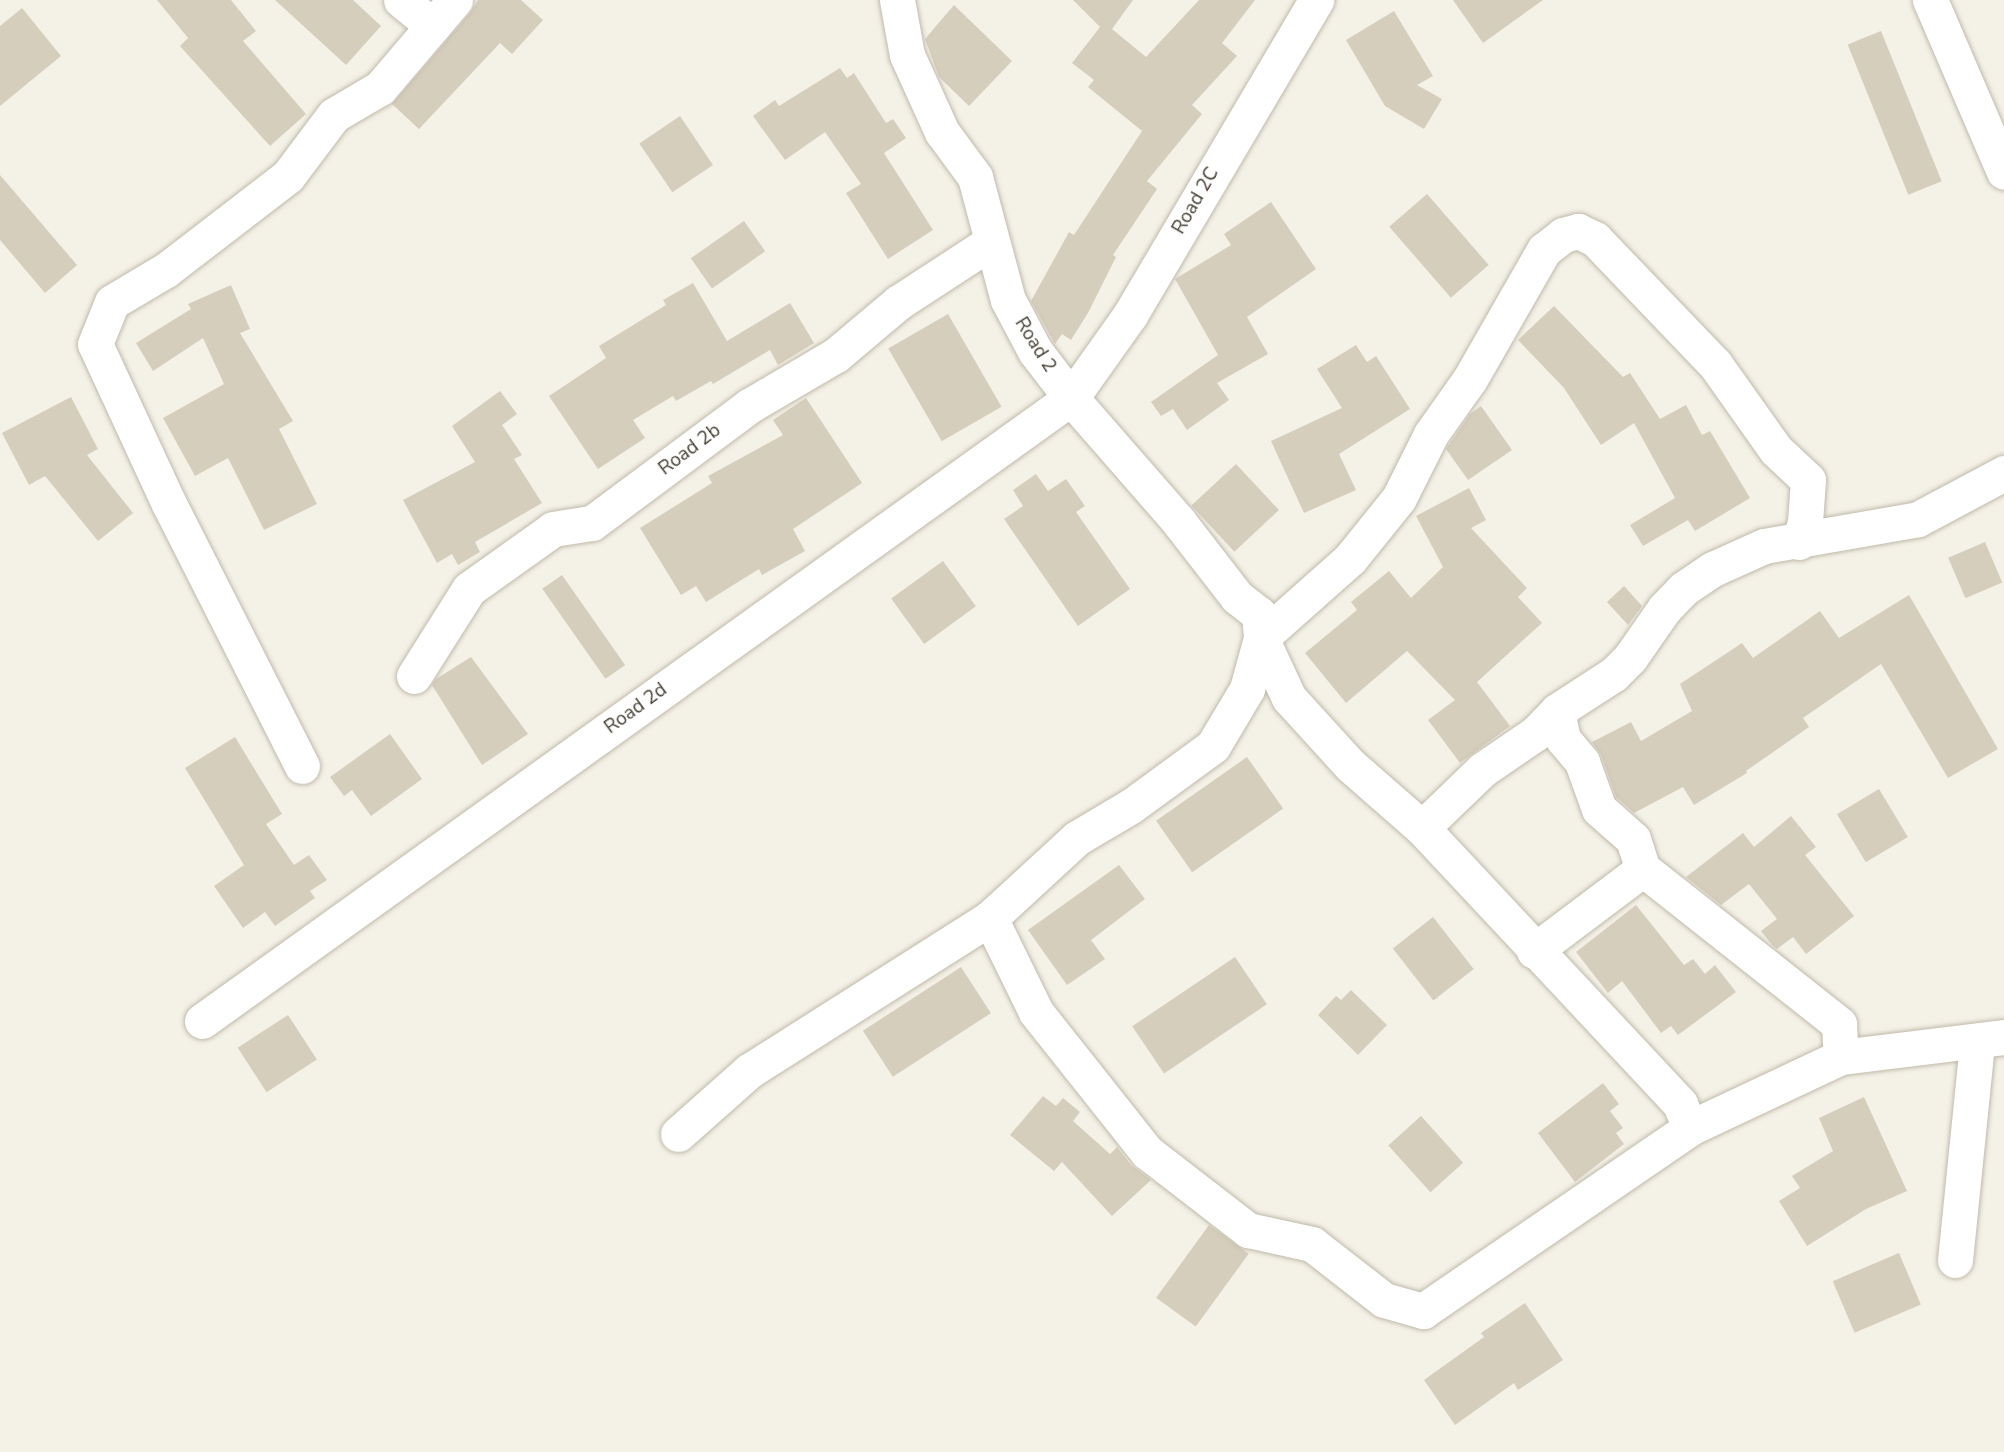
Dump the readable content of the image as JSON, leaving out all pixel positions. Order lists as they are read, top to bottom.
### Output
{
  "streets": {
    "street": [
      "Road 2C",
      "Road 2",
      "Road 2b",
      "Road 2d"
    ]
  },
  "crossings": [
    ["Road 2C", "Road 2"],
    ["Road 2C", "Road 2d"],
    ["Road 2", "Road 2b"],
    ["Road 2", "Road 2d"]
  ]
}
